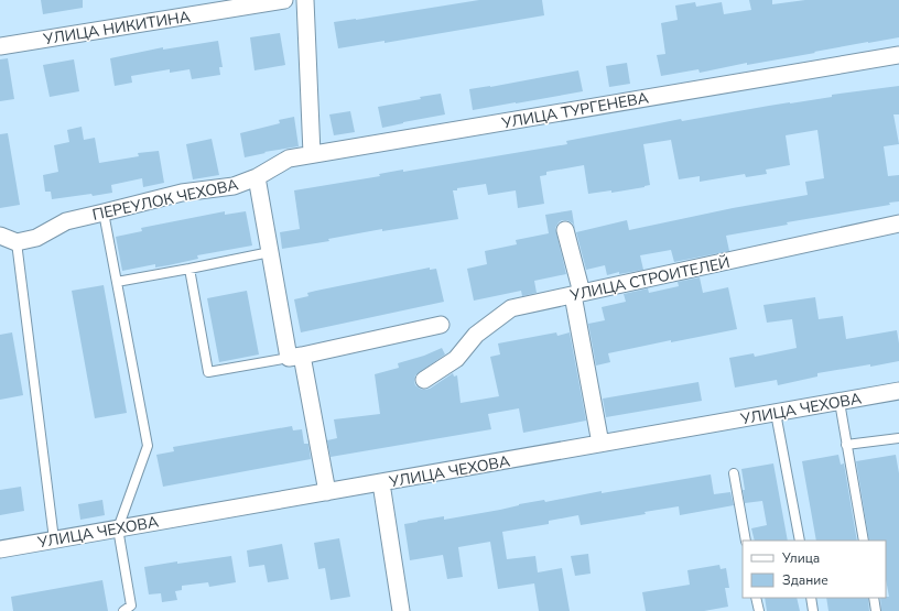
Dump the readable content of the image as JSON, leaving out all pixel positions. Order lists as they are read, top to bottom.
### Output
{
  "streets": {
    "street": [
      "УЛИЦА НИКИТИНА",
      "УЛИЦА ТУРГЕНЕВА",
      "ПЕРЕУЛОК ЧЕХОВА",
      "УЛИЦА СТРОИТЕЛЕЙ",
      "УЛИЦА ЧЕХОВА"
    ]
  },
  "crossings": [
    ["УЛИЦА ТУРГЕНЕВА", "ПЕРЕУЛОК ЧЕХОВА"]
  ],
  "legend": ["Улица", "Здание"]
}
